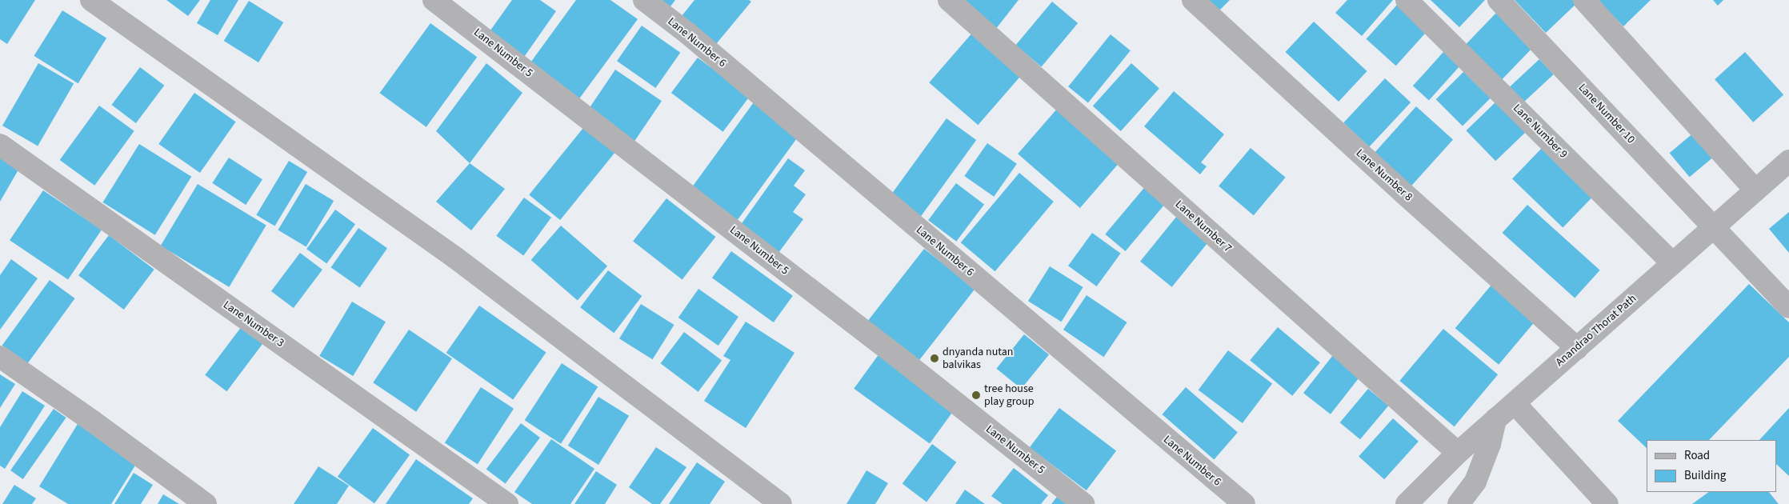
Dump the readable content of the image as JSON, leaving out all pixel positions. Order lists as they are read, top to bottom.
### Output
{
  "streets": {
    "street": [
      "Lane Number 6",
      "Lane Number 5",
      "Lane Number 10",
      "Lane Number 9",
      "Lane Number 8",
      "Lane Number 7",
      "Lane Number 3",
      "Anandrao Thorat Path"
    ]
  },
  "crossings": [
    ["Lane Number 10", "Anandrao Thorat Path"],
    ["Lane Number 9", "Anandrao Thorat Path"],
    ["Lane Number 8", "Anandrao Thorat Path"],
    ["Lane Number 7", "Anandrao Thorat Path"]
  ],
  "places": ["dnyanda nutan balvikas", "tree house play group"],
  "legend": ["Road", "Building"]
}
